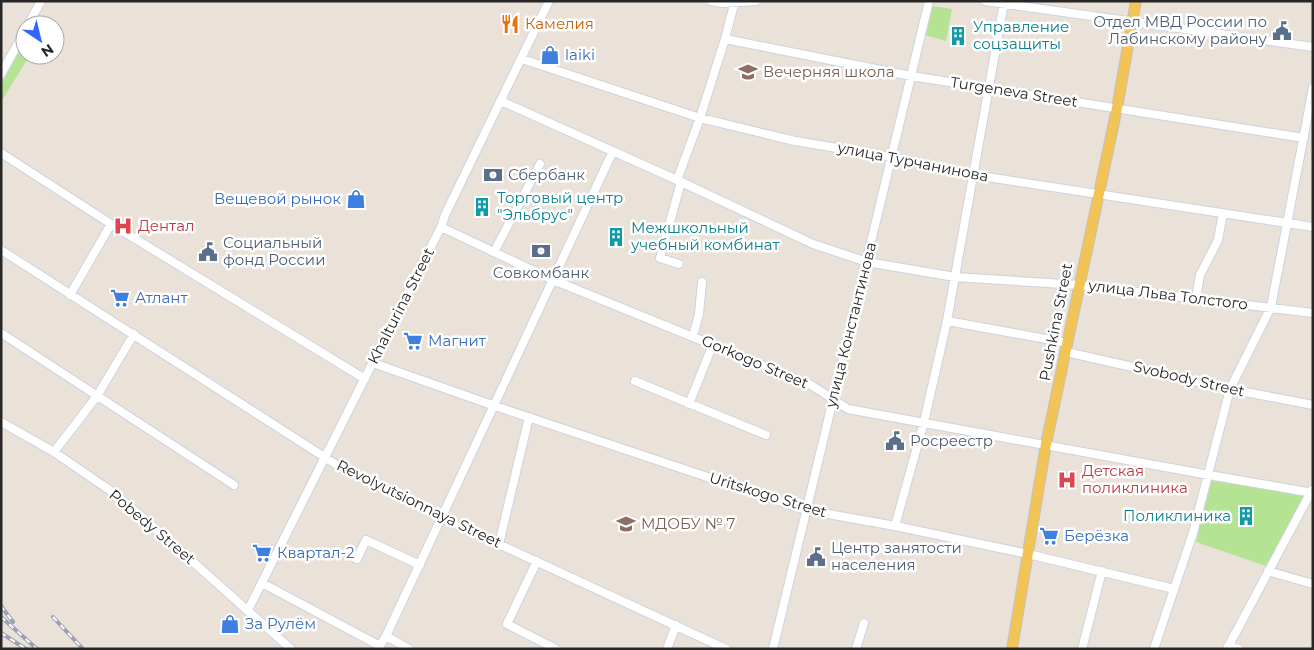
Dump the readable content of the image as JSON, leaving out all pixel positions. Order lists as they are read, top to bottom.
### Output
{
  "streets": {
    "main road": ["Pushkina Street"],
    "street": [
      "Turgeneva Street",
      "улица Турчанинова",
      "улица Льва Толстого",
      "Khalturina Street",
      "улица Константинова",
      "Gorkogo Street",
      "Svobody Street",
      "Uritskogo Street",
      "Revolyutsionnaya Street",
      "Pobedy Street"
    ]
  },
  "crossings": [
    ["Turgeneva Street", "Pushkina Street"],
    ["Turgeneva Street", "улица Константинова"],
    ["улица Турчанинова", "Khalturina Street"],
    ["улица Турчанинова", "Pushkina Street"],
    ["улица Турчанинова", "улица Константинова"],
    ["улица Льва Толстого", "Khalturina Street"],
    ["улица Льва Толстого", "Pushkina Street"],
    ["улица Льва Толстого", "улица Константинова"],
    ["Khalturina Street", "Gorkogo Street"],
    ["Khalturina Street", "Uritskogo Street"],
    ["Khalturina Street", "Revolyutsionnaya Street"],
    ["Khalturina Street", "Pobedy Street"],
    ["Pushkina Street", "Gorkogo Street"],
    ["Pushkina Street", "Svobody Street"],
    ["Pushkina Street", "Uritskogo Street"],
    ["улица Константинова", "Gorkogo Street"],
    ["улица Константинова", "Uritskogo Street"]
  ],
  "places": {
    "restaurant": ["Камелия"],
    "public building": [
      "Отдел МВД России по Лабинскому району",
      "Социальный фонд России",
      "Росреестр",
      "Центр занятости населения"
    ],
    "building": [
      "Управление соцзащиты",
      "Торговый центр \"Эльбрус\"",
      "Межшкольный учебный комбинат",
      "Поликлиника"
    ],
    "shop": ["laiki", "Вещевой рынок", "За Рулём"],
    "school or university": ["Вечерняя школа", "МДОБУ № 7"],
    "bank": ["Сбербанк", "Совкомбанк"],
    "hospital": ["Дентал", "Детская поликлиника"],
    "supermarket": [
      "Атлант",
      "Магнит",
      "Берёзка",
      "Квартал-2"
    ]
  },
  "north": "bottom right"
}
